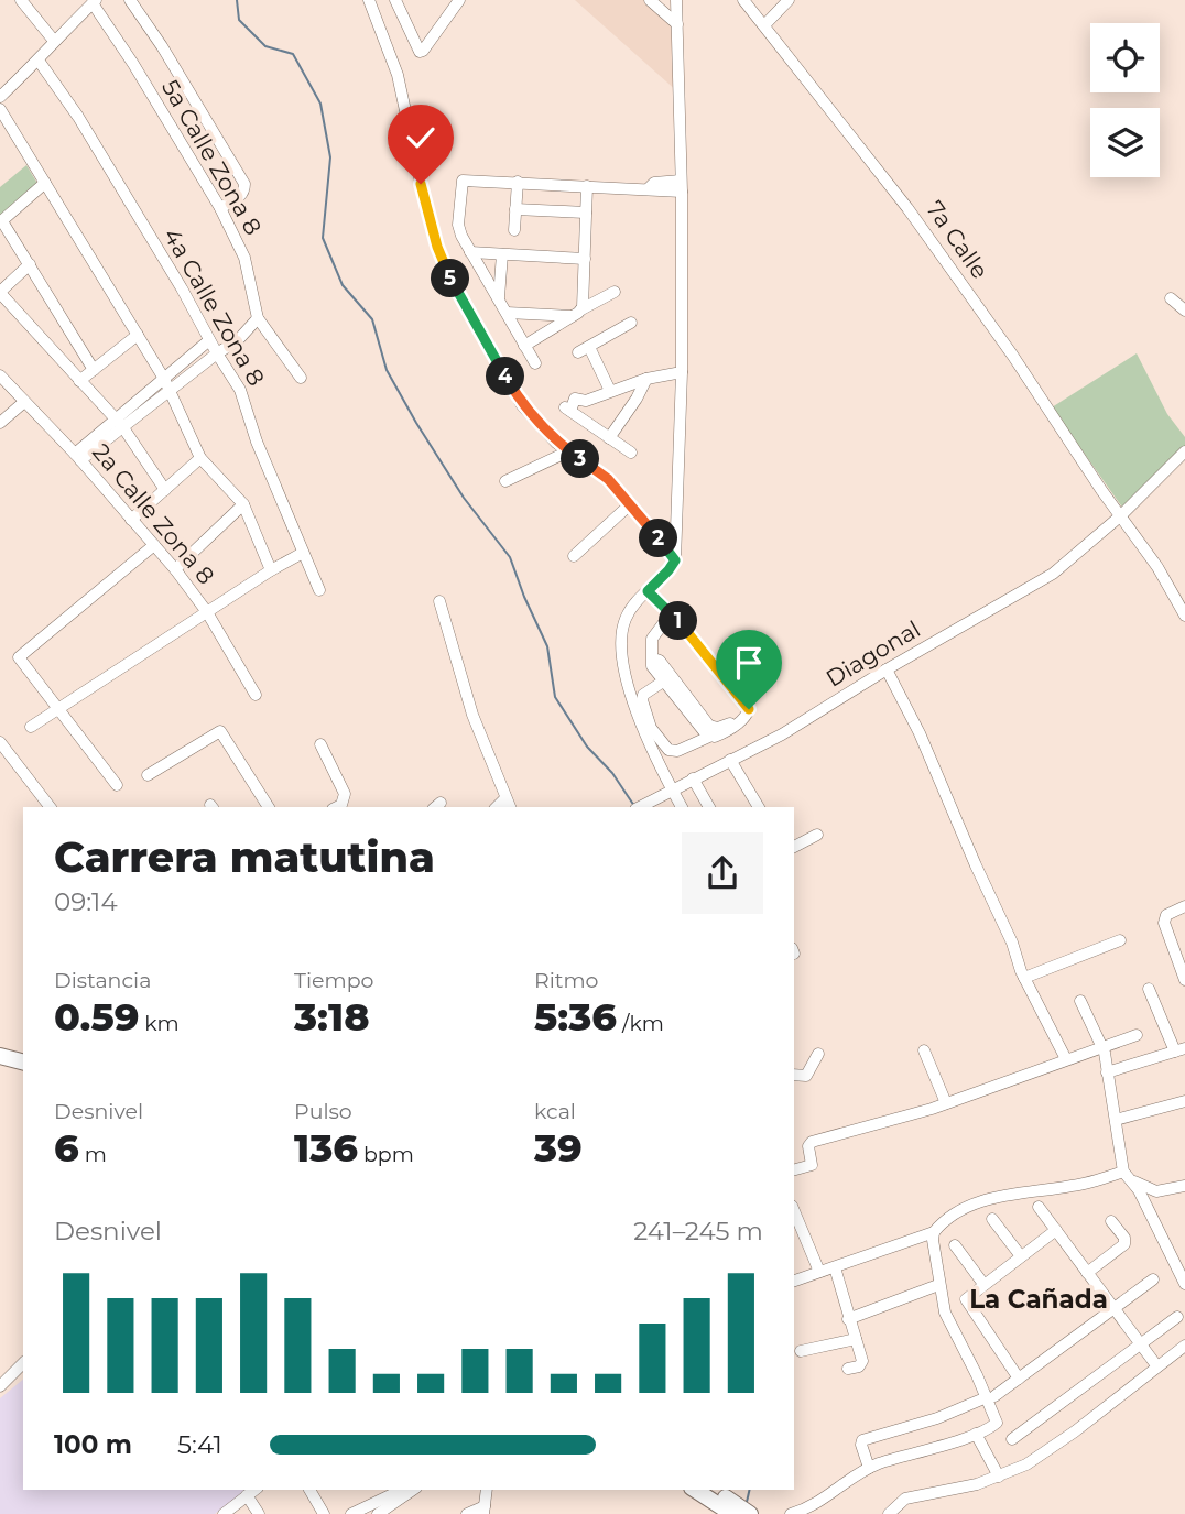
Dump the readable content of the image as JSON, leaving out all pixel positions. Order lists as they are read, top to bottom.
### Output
{
  "streets": {
    "street": [
      "5a Calle Zona 8",
      "7a Calle",
      "4a Calle Zona 8",
      "2a Calle Zona 8",
      "Diagonal"
    ]
  },
  "crossings": [
    ["7a Calle", "Diagonal"]
  ],
  "districts": ["La Cañada"],
  "page": {
    "pins": [
      "5",
      "4",
      "3",
      "2",
      "1"
    ],
    "heading": ["Carrera matutina", "09:14"],
    "stats": [
      ["Distancia", "0.59 km"],
      ["Tiempo", "3:18"],
      ["Ritmo", "5:36 /km"],
      ["Desnivel", "6 m"],
      ["Pulso", "136 bpm"],
      ["kcal", "39"]
    ],
    "chart": ["Desnivel", "241–245 m"],
    "list": [
      {
        "name": "100 m",
        "note": "5:41"
      }
    ]
  }
}
